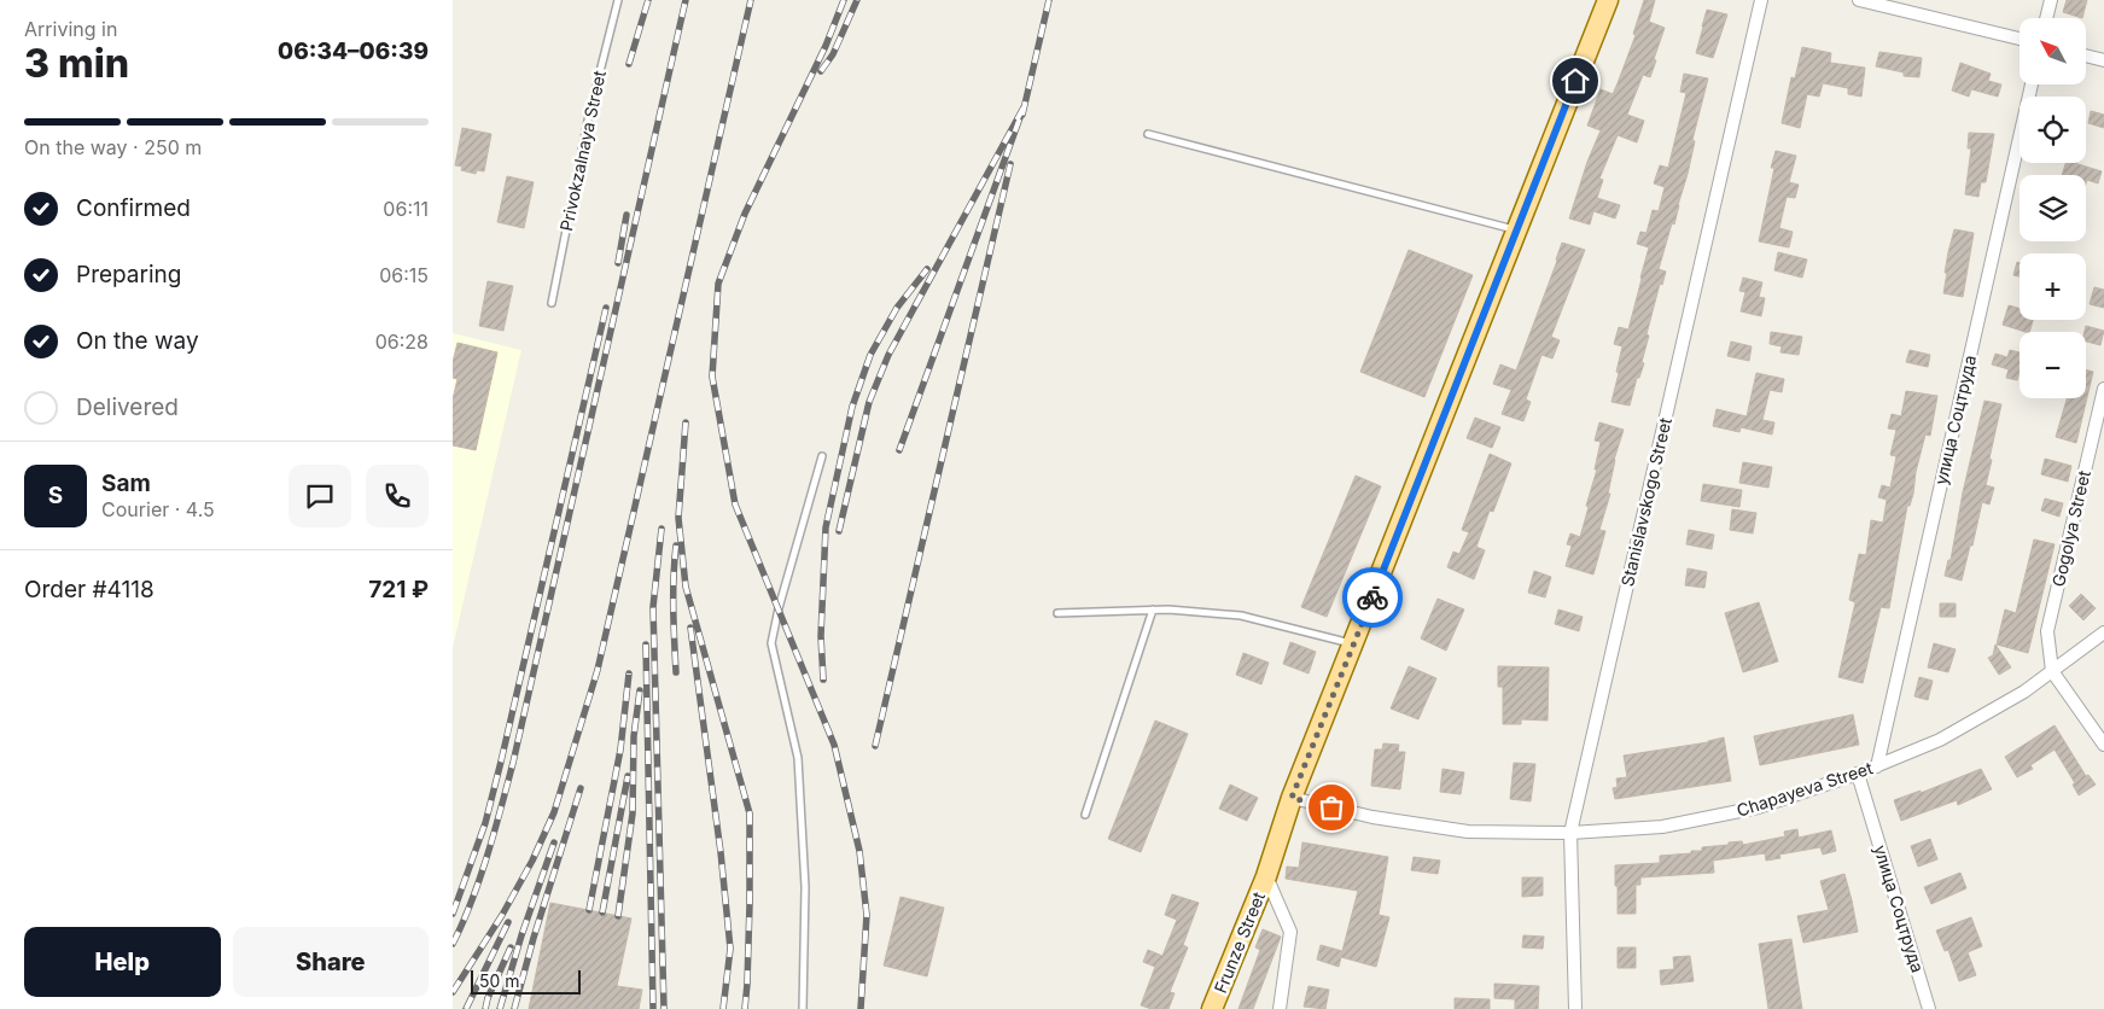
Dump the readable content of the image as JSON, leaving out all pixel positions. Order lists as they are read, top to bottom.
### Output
{
  "streets": {
    "main road": ["Frunze Street"],
    "street": [
      "улица Соцтруда",
      "Stanislavskogo Street",
      "Gogolya Street",
      "Chapayeva Street"
    ],
    "lane": ["Privokzalnaya Street"]
  },
  "crossings": [
    ["улица Соцтруда", "Chapayeva Street"],
    ["Stanislavskogo Street", "Chapayeva Street"],
    ["Gogolya Street", "Chapayeva Street"],
    ["Chapayeva Street", "Frunze Street"]
  ],
  "scale_bar": "50 m",
  "north": "top left",
  "page": {
    "heading": ["3 min", "Arriving in", "06:34–06:39"],
    "panel": [
      "Sam",
      "Courier · 4.5",
      "Order #4118",
      "721 ₽"
    ],
    "map_buttons": ["+", "−"],
    "bar": "On the way · 250 m",
    "list": [
      ["Confirmed", "06:11"],
      ["Preparing", "06:15"],
      ["On the way", "06:28"],
      "Delivered"
    ],
    "round": "S",
    "buttons": ["Help", "Share"],
    "scale": "50 m"
  }
}
